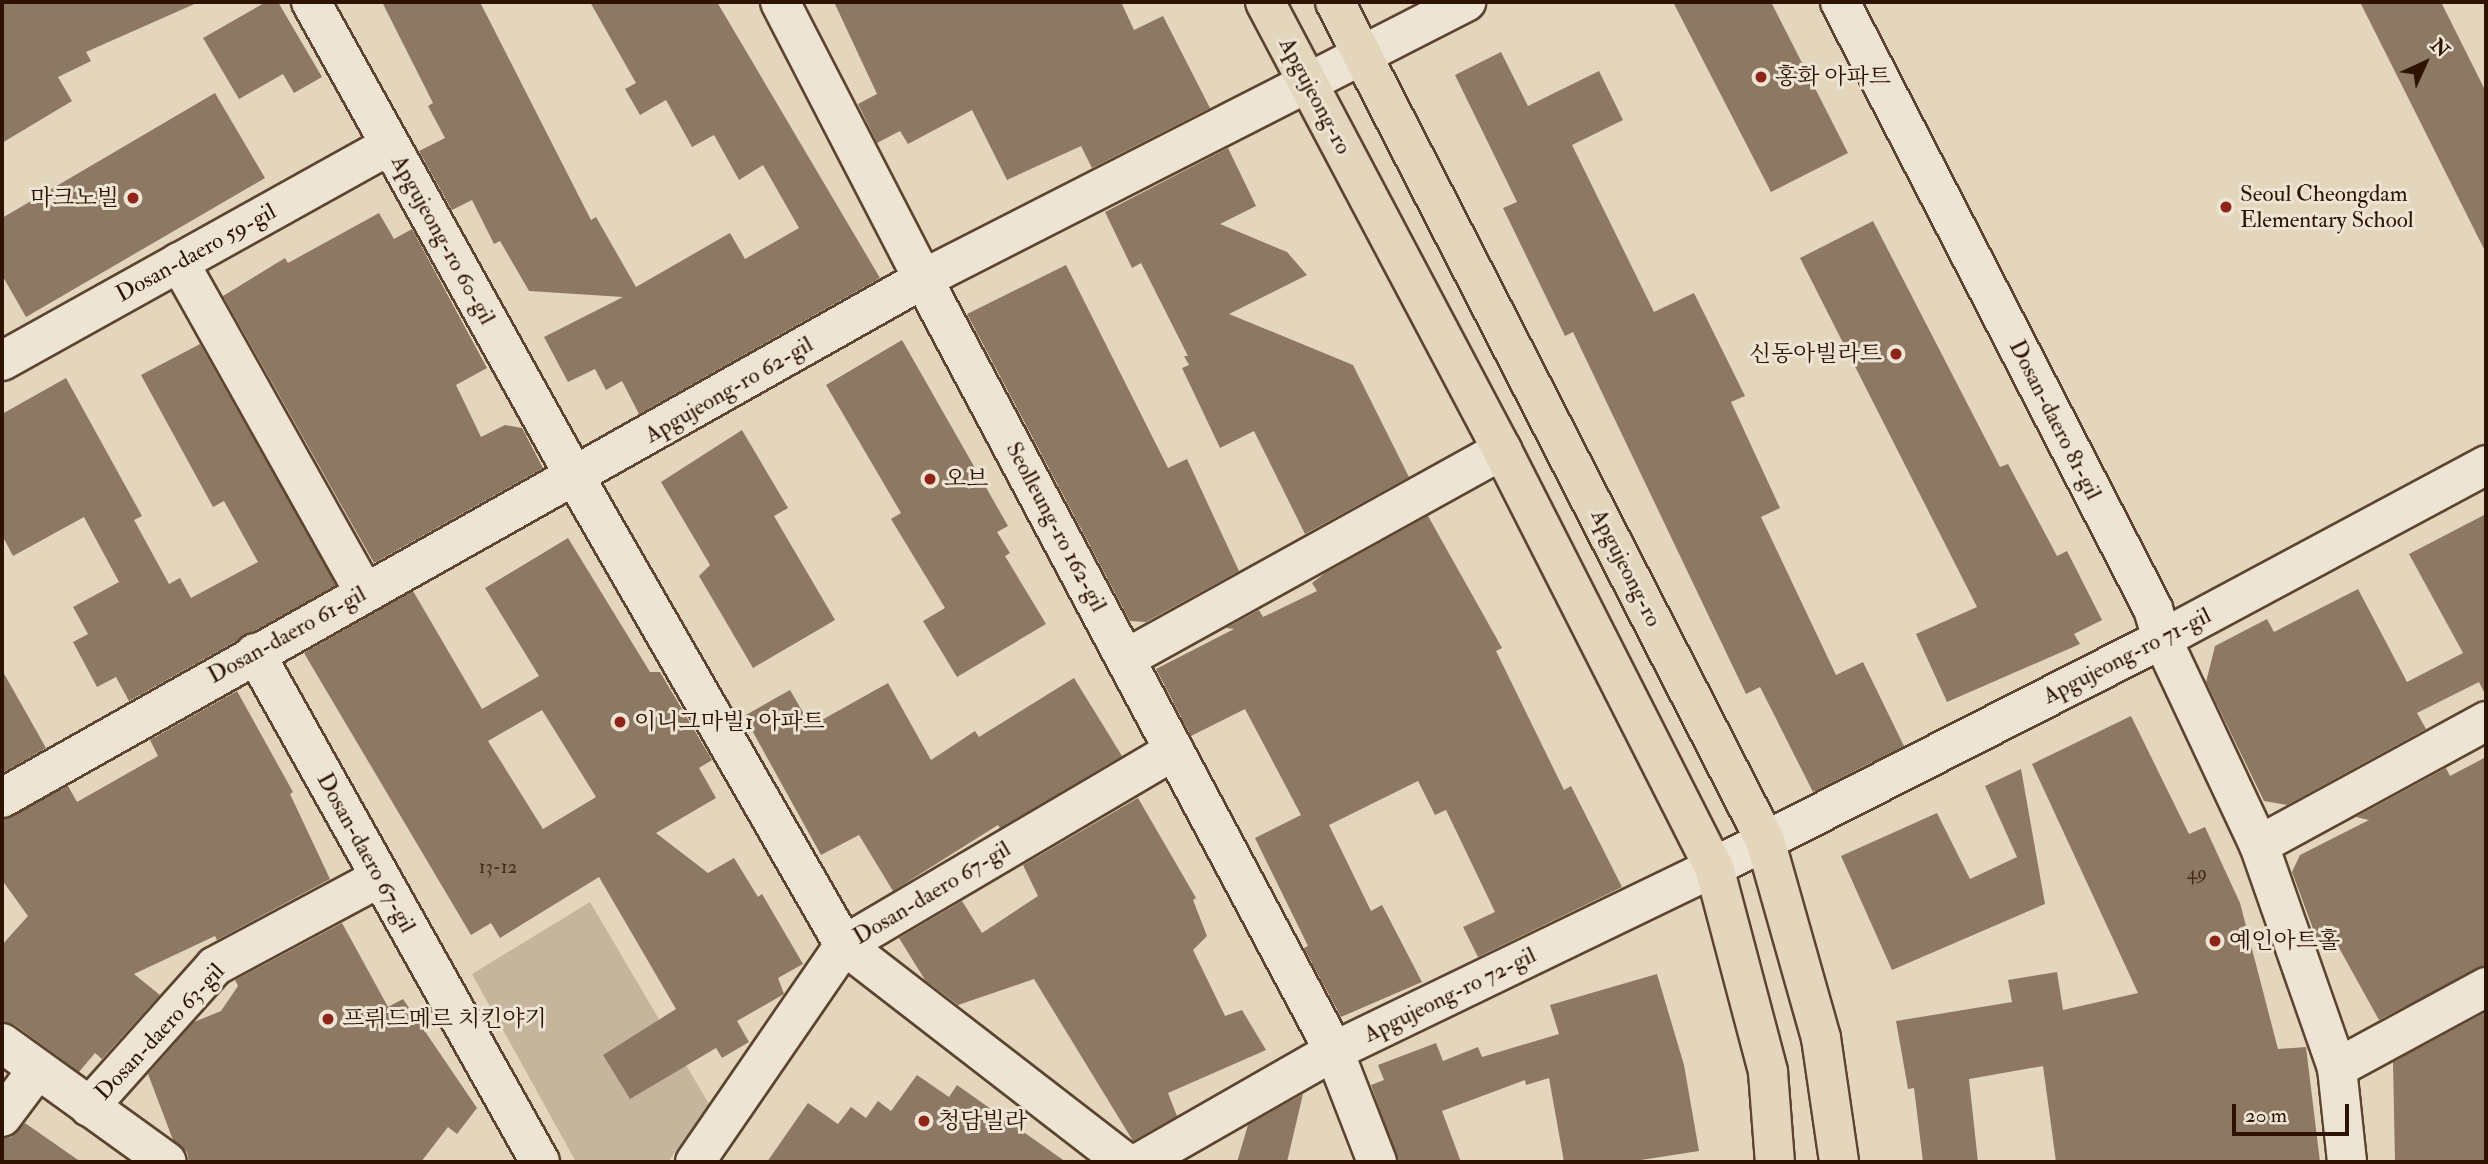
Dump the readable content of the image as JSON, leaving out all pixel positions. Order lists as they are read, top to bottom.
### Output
{
  "streets": {
    "main road": ["Apgujeong-ro"],
    "street": [
      "Apgujeong-ro 60-gil",
      "Dosan-daero 59-gil",
      "Apgujeong-ro 62-gil",
      "Dosan-daero 81-gil",
      "Seolleung-ro 162-gil",
      "Dosan-daero 61-gil",
      "Apgujeong-ro 71-gil",
      "Dosan-daero 67-gil",
      "Apgujeong-ro 72-gil",
      "Dosan-daero 63-gil"
    ]
  },
  "crossings": [
    ["Apgujeong-ro", "Apgujeong-ro 62-gil"],
    ["Apgujeong-ro", "Apgujeong-ro 71-gil"],
    ["Apgujeong-ro", "Apgujeong-ro 72-gil"],
    ["Apgujeong-ro 60-gil", "Dosan-daero 59-gil"],
    ["Apgujeong-ro 60-gil", "Apgujeong-ro 62-gil"],
    ["Apgujeong-ro 60-gil", "Dosan-daero 61-gil"],
    ["Apgujeong-ro 62-gil", "Seolleung-ro 162-gil"],
    ["Apgujeong-ro 62-gil", "Dosan-daero 61-gil"],
    ["Dosan-daero 81-gil", "Apgujeong-ro 71-gil"],
    ["Seolleung-ro 162-gil", "Dosan-daero 67-gil"],
    ["Seolleung-ro 162-gil", "Apgujeong-ro 72-gil"],
    ["Dosan-daero 61-gil", "Dosan-daero 67-gil"],
    ["Apgujeong-ro 71-gil", "Apgujeong-ro 72-gil"],
    ["Dosan-daero 67-gil", "Dosan-daero 63-gil"]
  ],
  "places": [
    "홍화 아파트",
    "마크노빌",
    "Seoul Cheongdam Elementary School",
    "신동아빌라트",
    "오브",
    "이니그마빌1 아파트",
    "예인아트홀",
    "프뤼드메르 치킨야기",
    "청담빌라"
  ],
  "house_numbers": ["13-12", "49"],
  "scale_bar": "20 m",
  "north": "top right"
}
